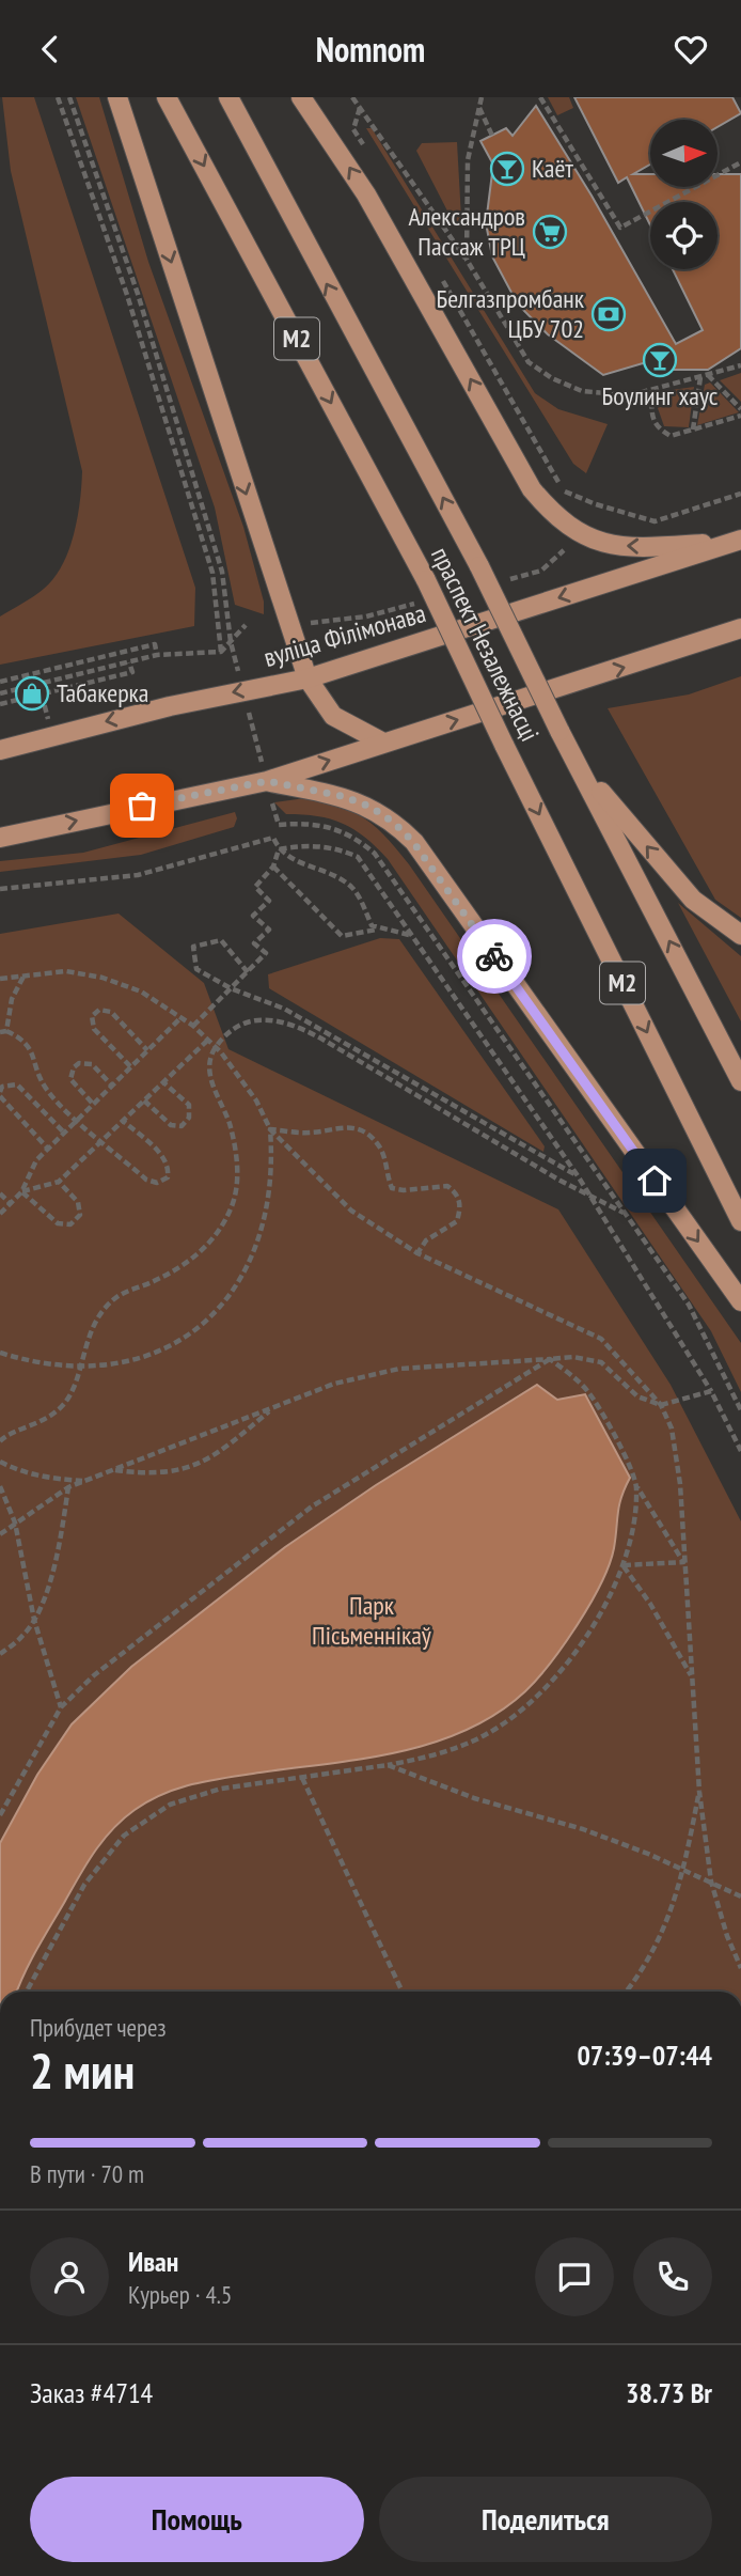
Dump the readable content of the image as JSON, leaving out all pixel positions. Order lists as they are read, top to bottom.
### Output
{
  "streets": {
    "main road": ["М2", "вуліца Філімонава", "праспект Незалежнасці"]
  },
  "parks": ["Парк Пісьменнікаў"],
  "places": {
    "bar": ["Каёт", "Боулинг хаус"],
    "supermarket": ["Александров Пассаж ТРЦ"],
    "bank": ["Белгазпромбанк ЦБУ 702"],
    "shop": ["Табакерка"]
  },
  "north": "right",
  "page": {
    "header": "Nomnom",
    "heading": ["2 мин", "Прибудет через", "07:39–07:44"],
    "panel": [
      "Иван",
      "Курьер · 4.5",
      "Заказ #4714",
      "38.73 Br"
    ],
    "bar": "В пути · 70 m",
    "buttons": ["Помощь", "Поделиться"]
  }
}
